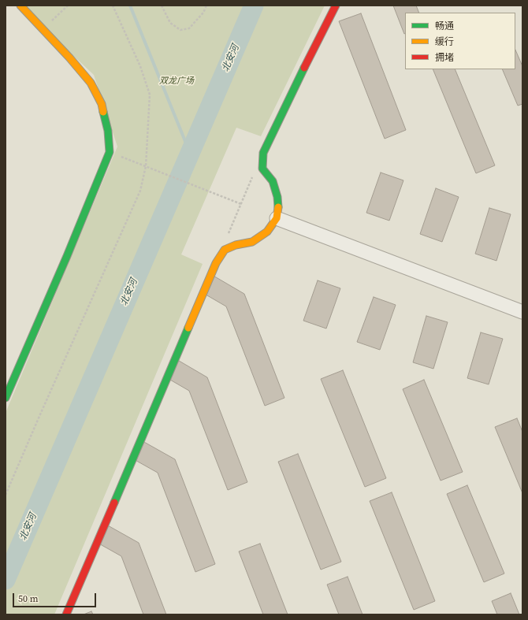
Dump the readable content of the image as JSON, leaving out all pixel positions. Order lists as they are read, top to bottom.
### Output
{
  "water": ["北安河"],
  "parks": ["双龙广场"],
  "legend": ["畅通", "缓行", "拥堵"],
  "scale_bar": "50 m"
}
